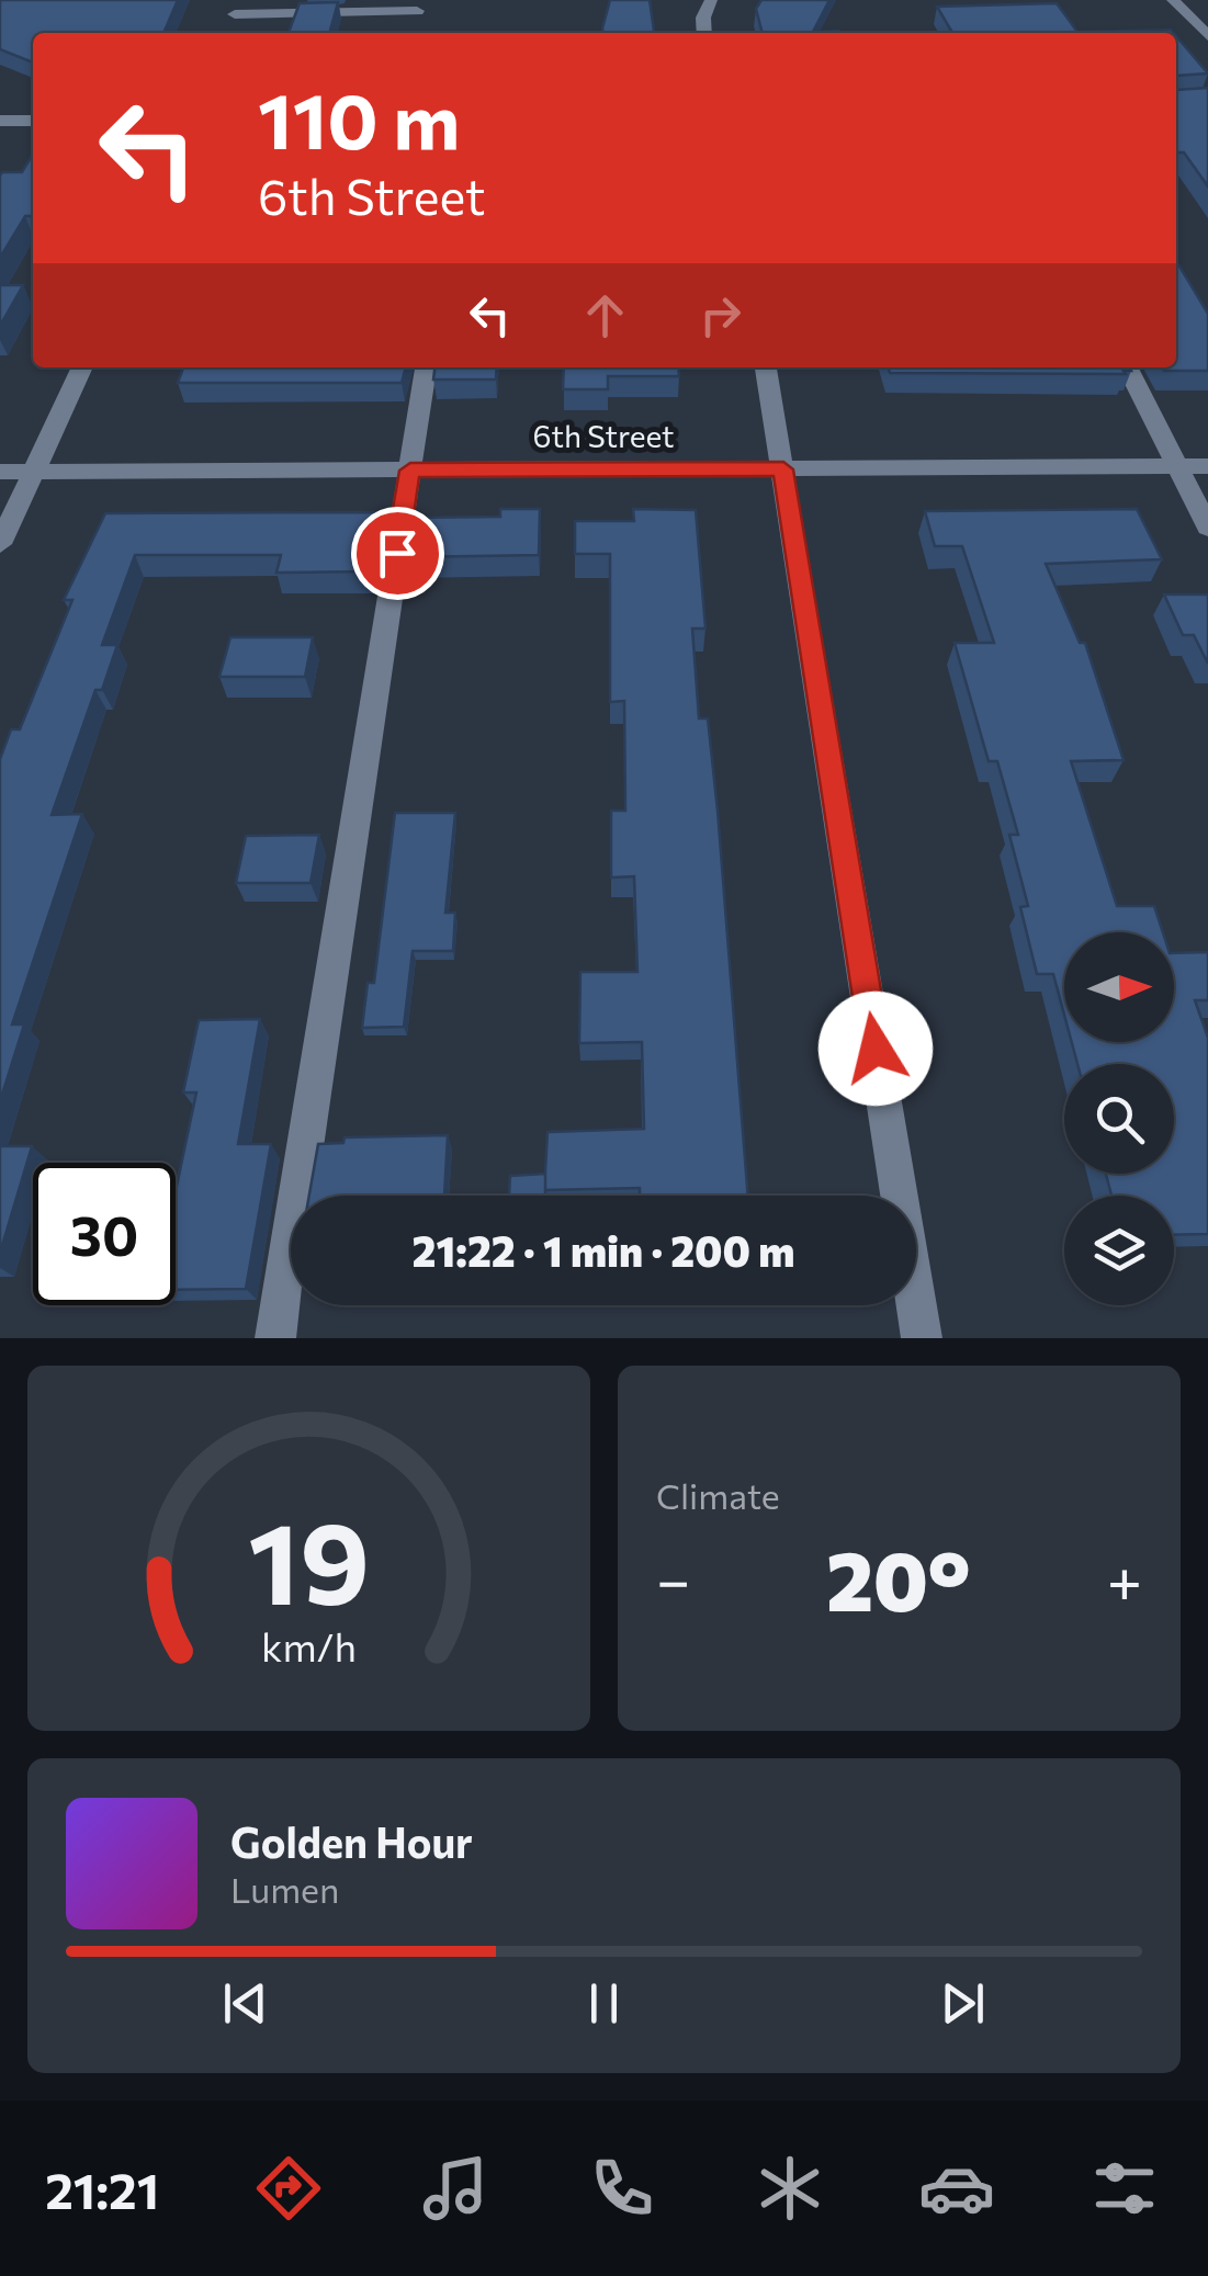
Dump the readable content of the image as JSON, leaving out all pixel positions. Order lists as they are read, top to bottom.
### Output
{
  "streets": {
    "street": ["6th Street"]
  },
  "north": "right",
  "page": {
    "turn": ["110 m", "6th Street"],
    "limit": "30",
    "trip": "21:22 · 1 min · 200 m",
    "tile": "Climate",
    "heat": ["−", "20°", "+"],
    "song": ["Golden Hour", "Lumen"],
    "tabs": "21:21",
    "gauge": ["19", "km/h"]
  }
}
